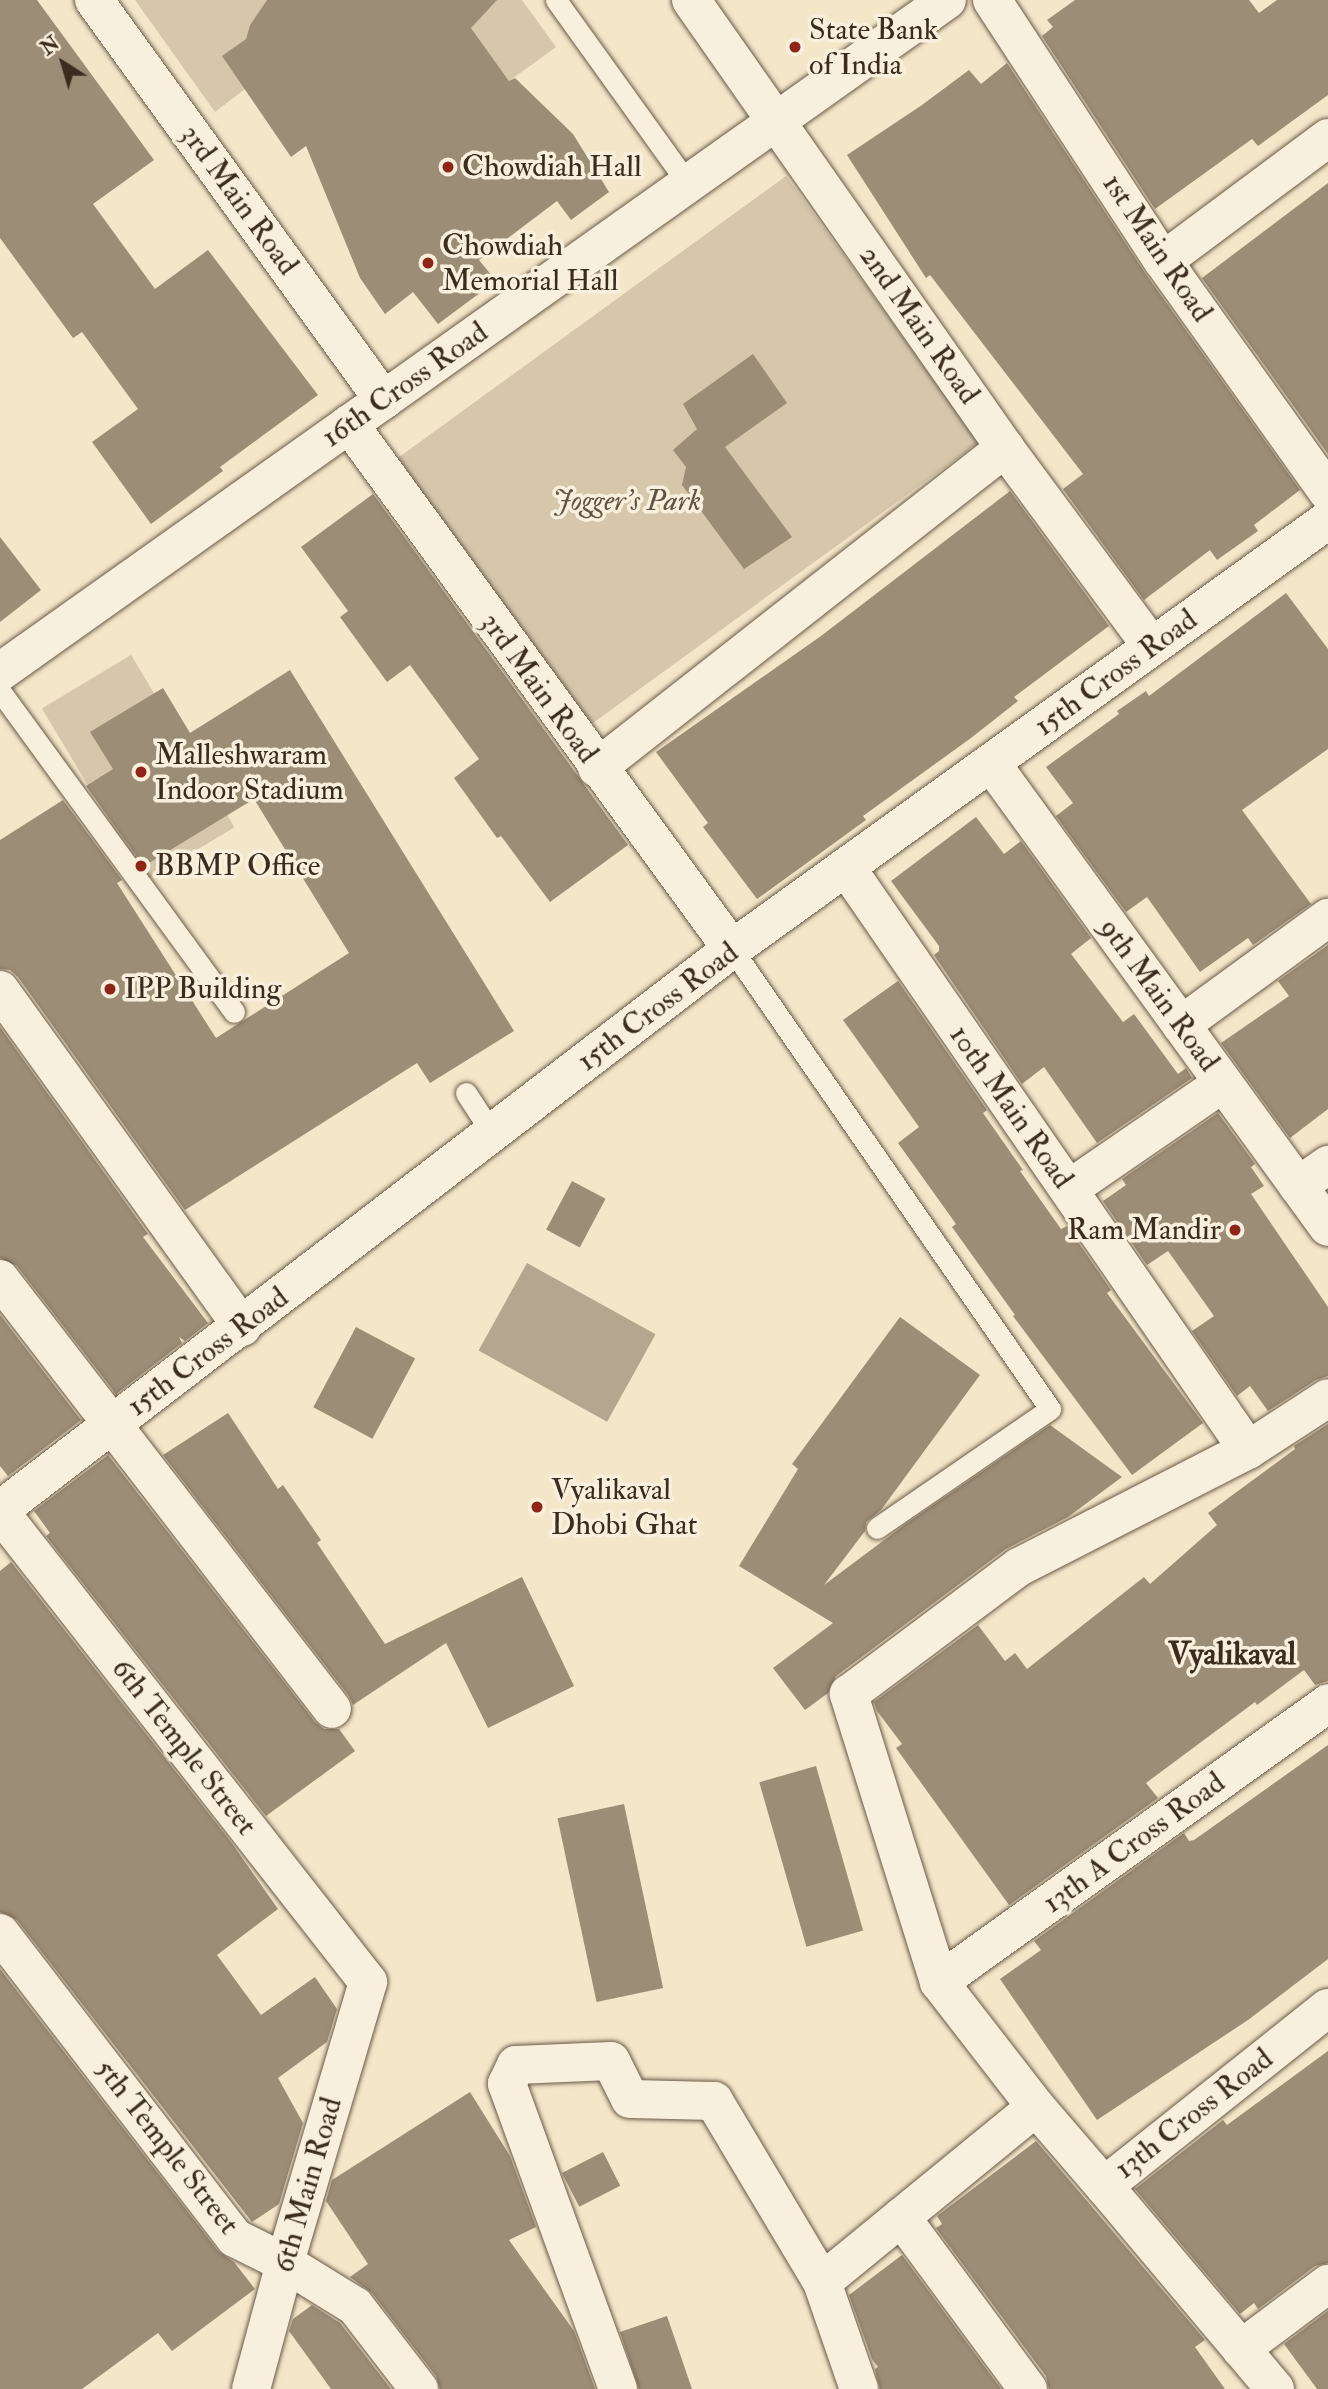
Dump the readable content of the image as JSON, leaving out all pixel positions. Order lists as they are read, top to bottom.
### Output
{
  "streets": {
    "street": [
      "3rd Main Road",
      "1st Main Road",
      "2nd Main Road",
      "16th Cross Road",
      "15th Cross Road",
      "9th Main Road",
      "10th Main Road",
      "6th Temple Street",
      "13th A Cross Road",
      "13th Cross Road",
      "5th Temple Street",
      "6th Main Road"
    ]
  },
  "crossings": [
    ["3rd Main Road", "16th Cross Road"],
    ["3rd Main Road", "15th Cross Road"],
    ["2nd Main Road", "16th Cross Road"],
    ["2nd Main Road", "15th Cross Road"],
    ["15th Cross Road", "9th Main Road"],
    ["15th Cross Road", "10th Main Road"],
    ["15th Cross Road", "6th Temple Street"],
    ["6th Temple Street", "6th Main Road"],
    ["5th Temple Street", "6th Main Road"]
  ],
  "districts": ["Vyalikaval"],
  "parks": ["Jogger's Park"],
  "places": [
    "State Bank of India",
    "Chowdiah Hall",
    "Chowdiah Memorial Hall",
    "Malleshwaram Indoor Stadium",
    "BBMP Office",
    "IPP Building",
    "Ram Mandir",
    "Vyalikaval Dhobi Ghat"
  ],
  "north": "top left"
}
